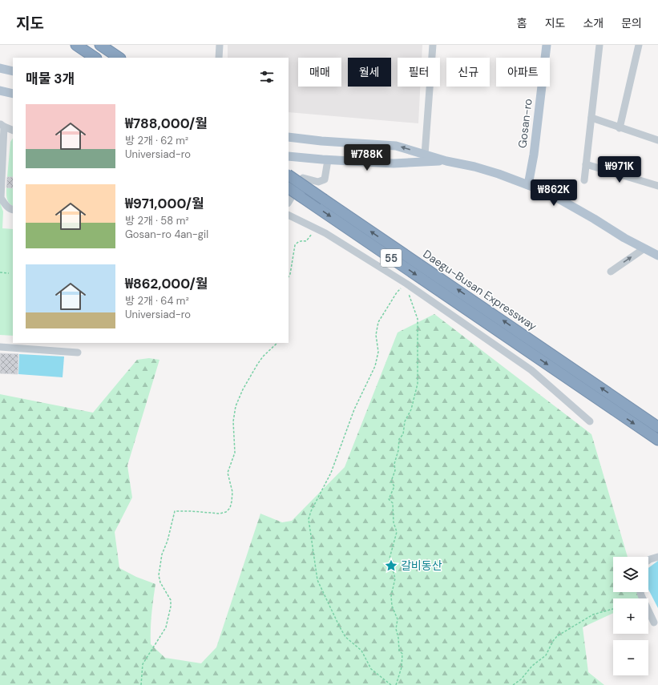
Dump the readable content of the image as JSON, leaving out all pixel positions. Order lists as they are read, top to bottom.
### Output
{
  "streets": {
    "highway": ["55", "Daegu-Busan Expressway"],
    "main road": ["Gosan-ro"]
  },
  "places": {
    "place": ["갈비동산"]
  },
  "page": {
    "header": "지도",
    "nav": [
      "홈",
      "지도",
      "소개",
      "문의"
    ],
    "chip": [
      "매매",
      "월세",
      "필터",
      "신규",
      "아파트"
    ],
    "heading": "매물 3개",
    "list": [
      {
        "name": "₩788,000/월",
        "note": "방 2개 · 62 m² · Universiad-ro"
      },
      {
        "name": "₩971,000/월",
        "note": "방 2개 · 58 m² · Gosan-ro 4an-gil"
      },
      {
        "name": "₩862,000/월",
        "note": "방 2개 · 64 m² · Universiad-ro"
      }
    ],
    "price": ["₩788K", "₩971K", "₩862K"],
    "map_buttons": ["+", "−"]
  }
}
